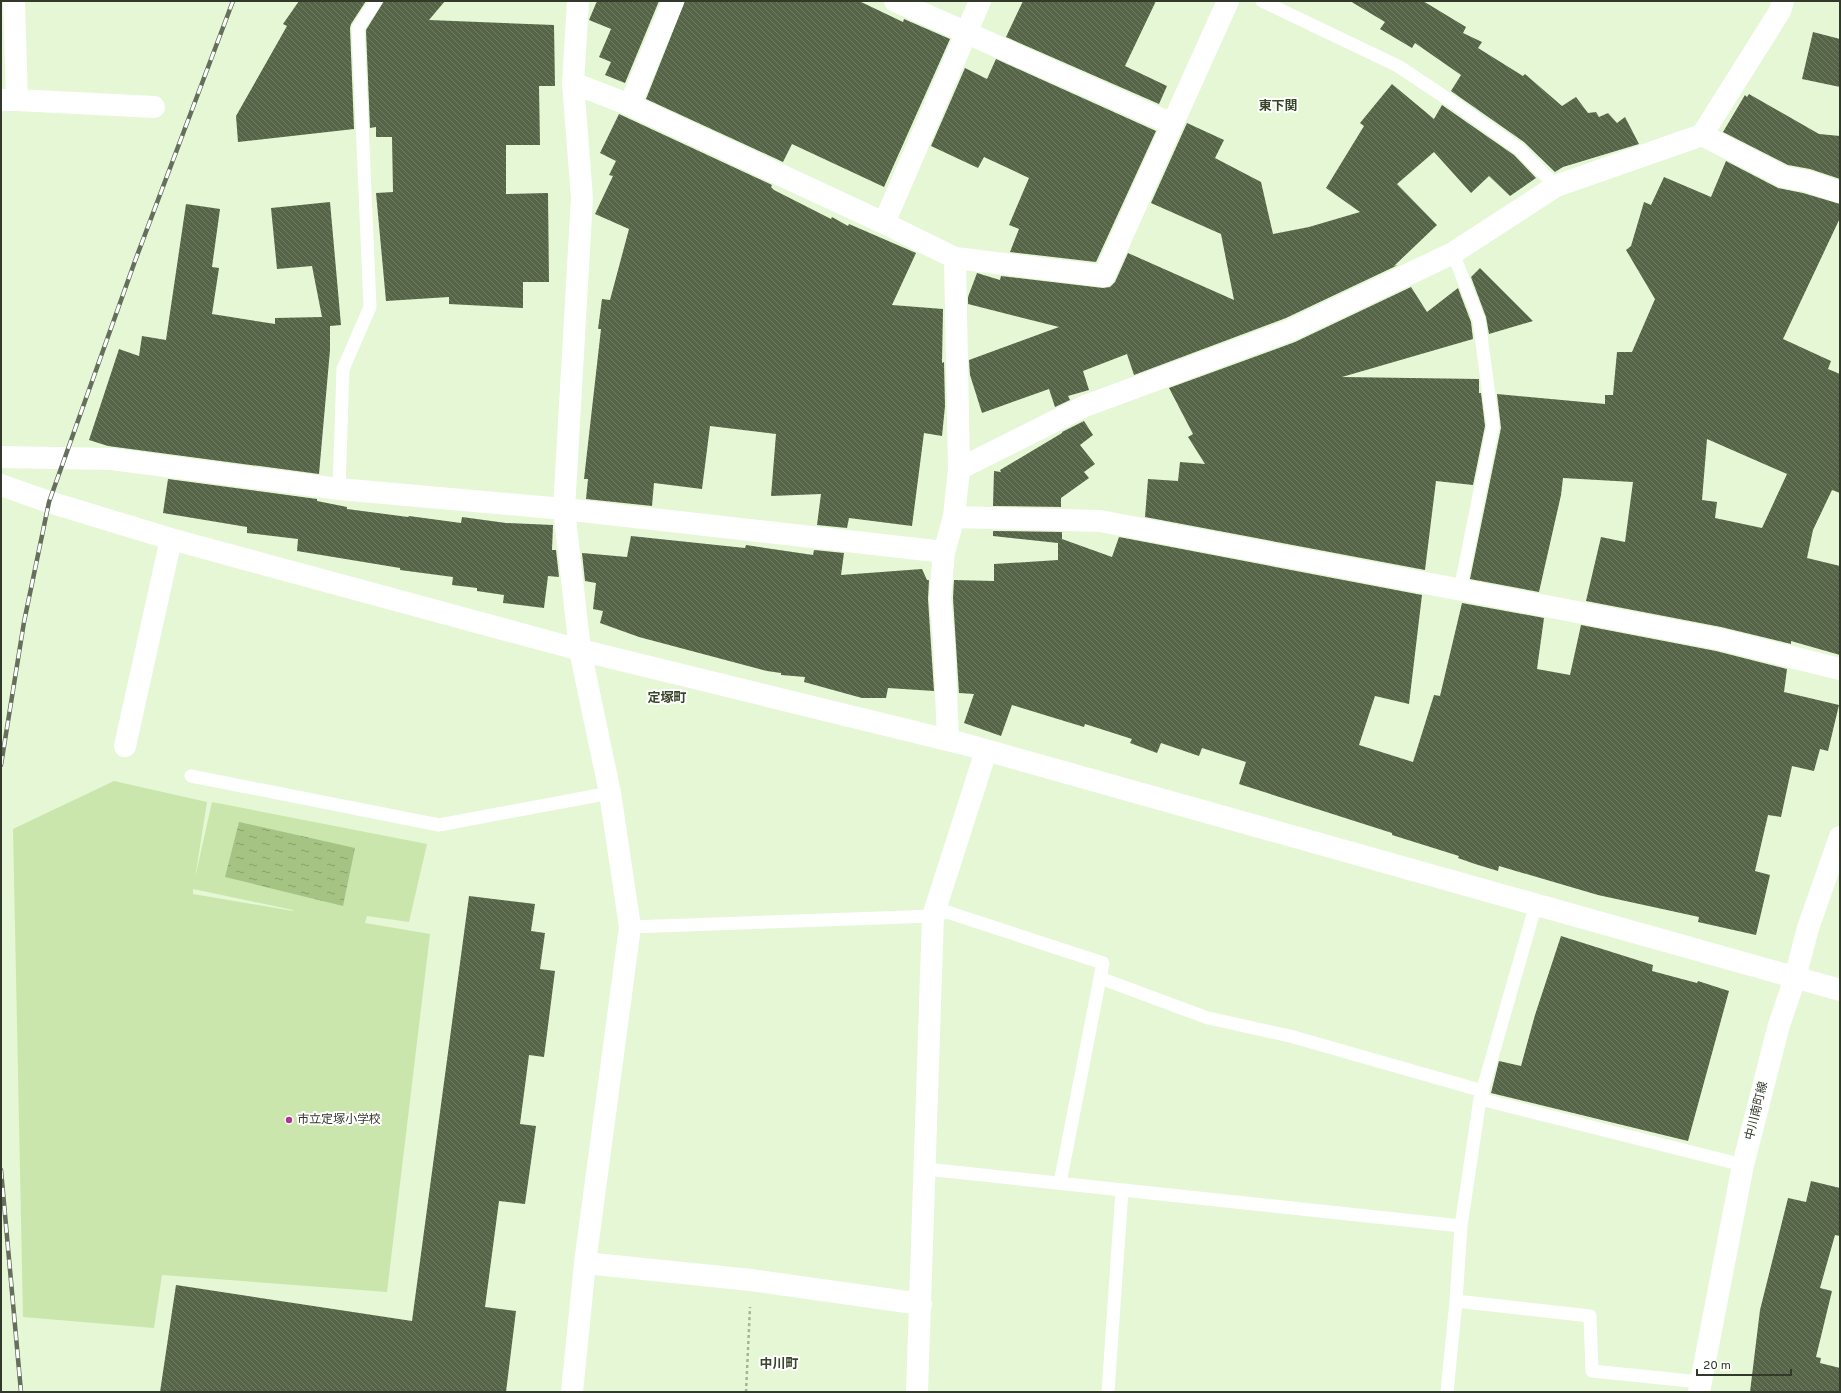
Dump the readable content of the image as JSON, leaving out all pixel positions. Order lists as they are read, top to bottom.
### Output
{
  "streets": {
    "street": ["中川南町線"]
  },
  "districts": ["東下関", "定塚町", "中川町"],
  "places": ["市立定塚小学校"],
  "scale_bar": "20 m"
}
